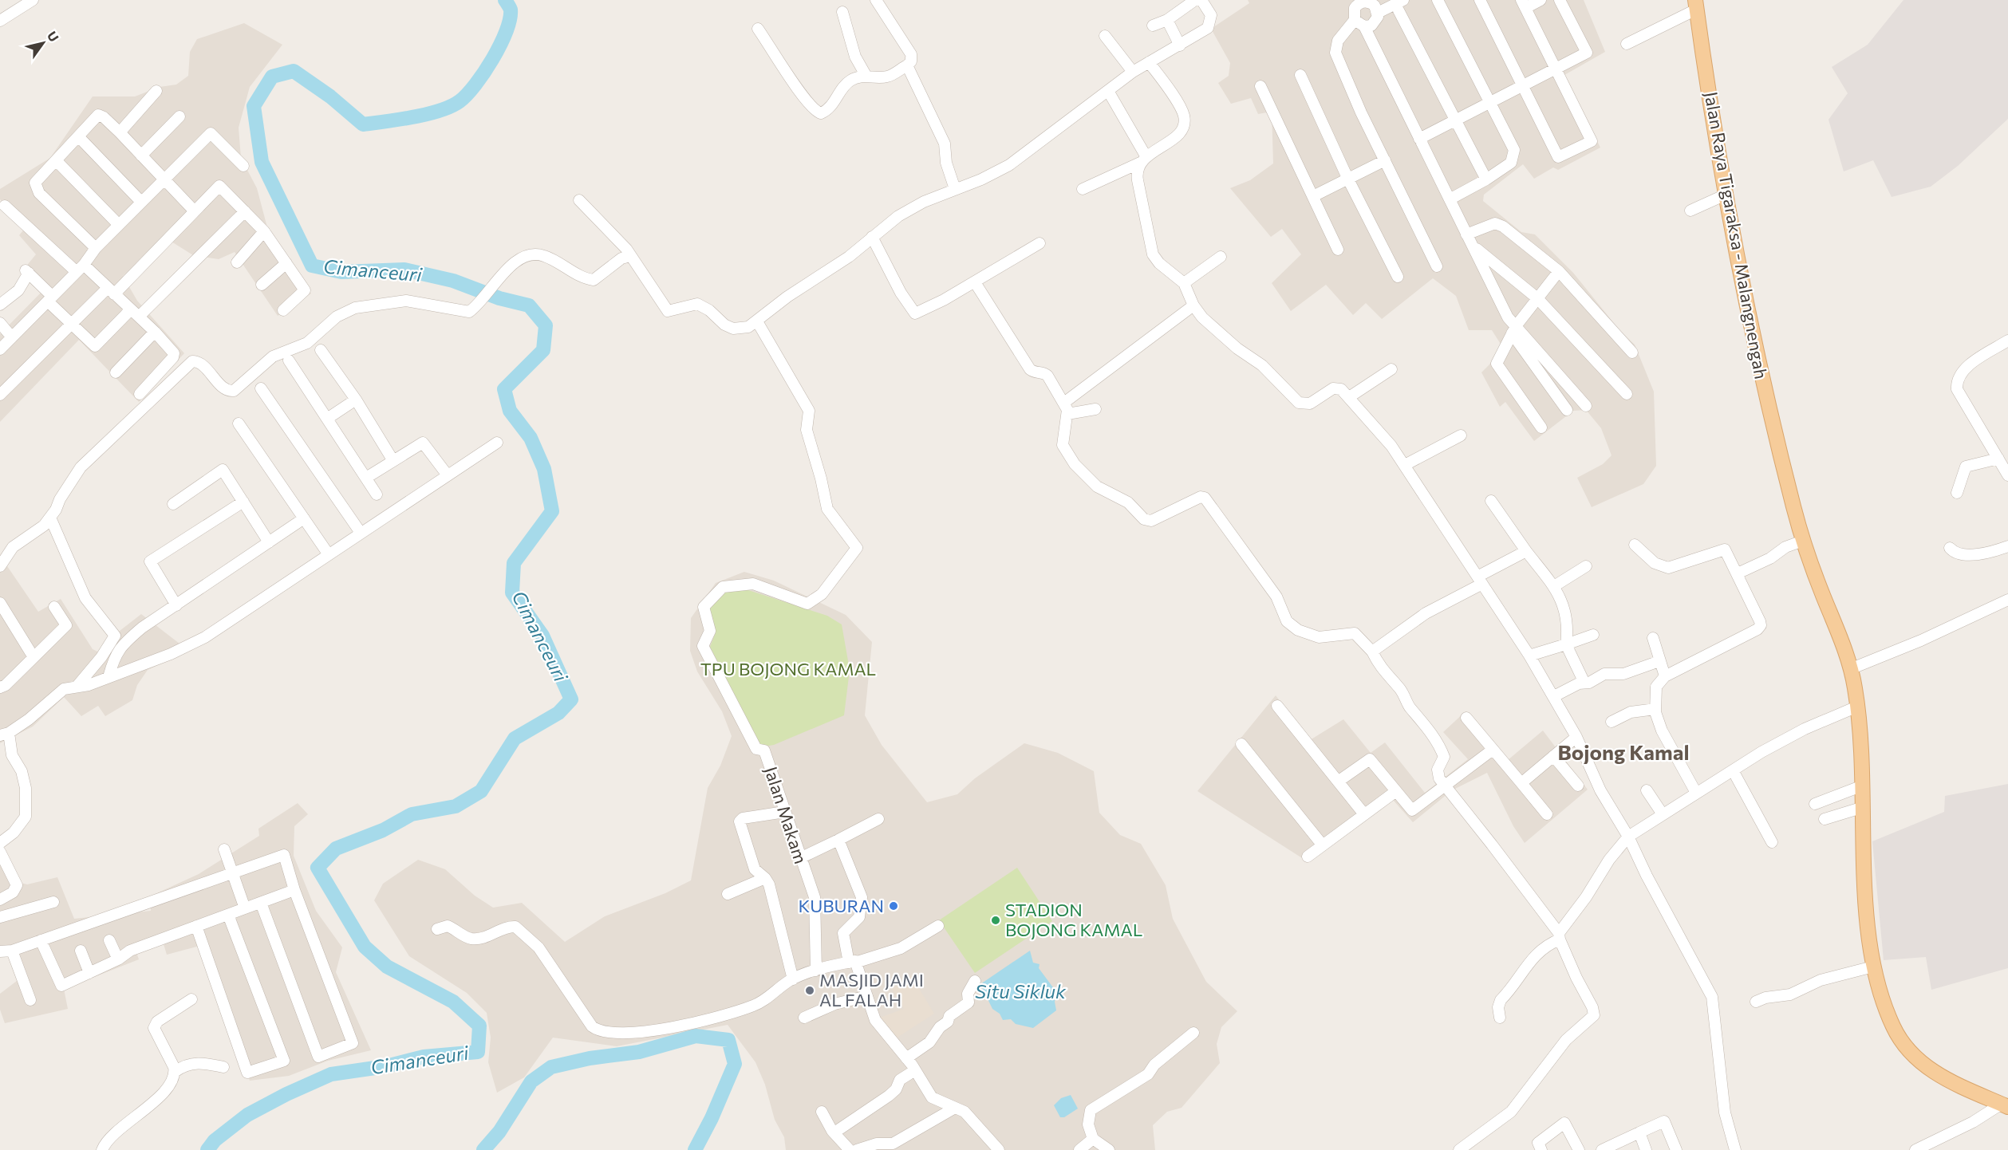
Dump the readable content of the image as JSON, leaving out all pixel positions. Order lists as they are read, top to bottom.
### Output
{
  "streets": {
    "main road": ["Jalan Raya Tigaraksa - Malangnengah"],
    "street": ["Jalan Makam"]
  },
  "districts": ["Bojong Kamal"],
  "water": ["Cimanceuri", "Situ Sikluk"],
  "parks": ["TPU BOJONG KAMAL"],
  "places": ["KUBURAN", "STADION BOJONG KAMAL", "MASJID JAMI AL FALAH"],
  "north": "top right"
}
